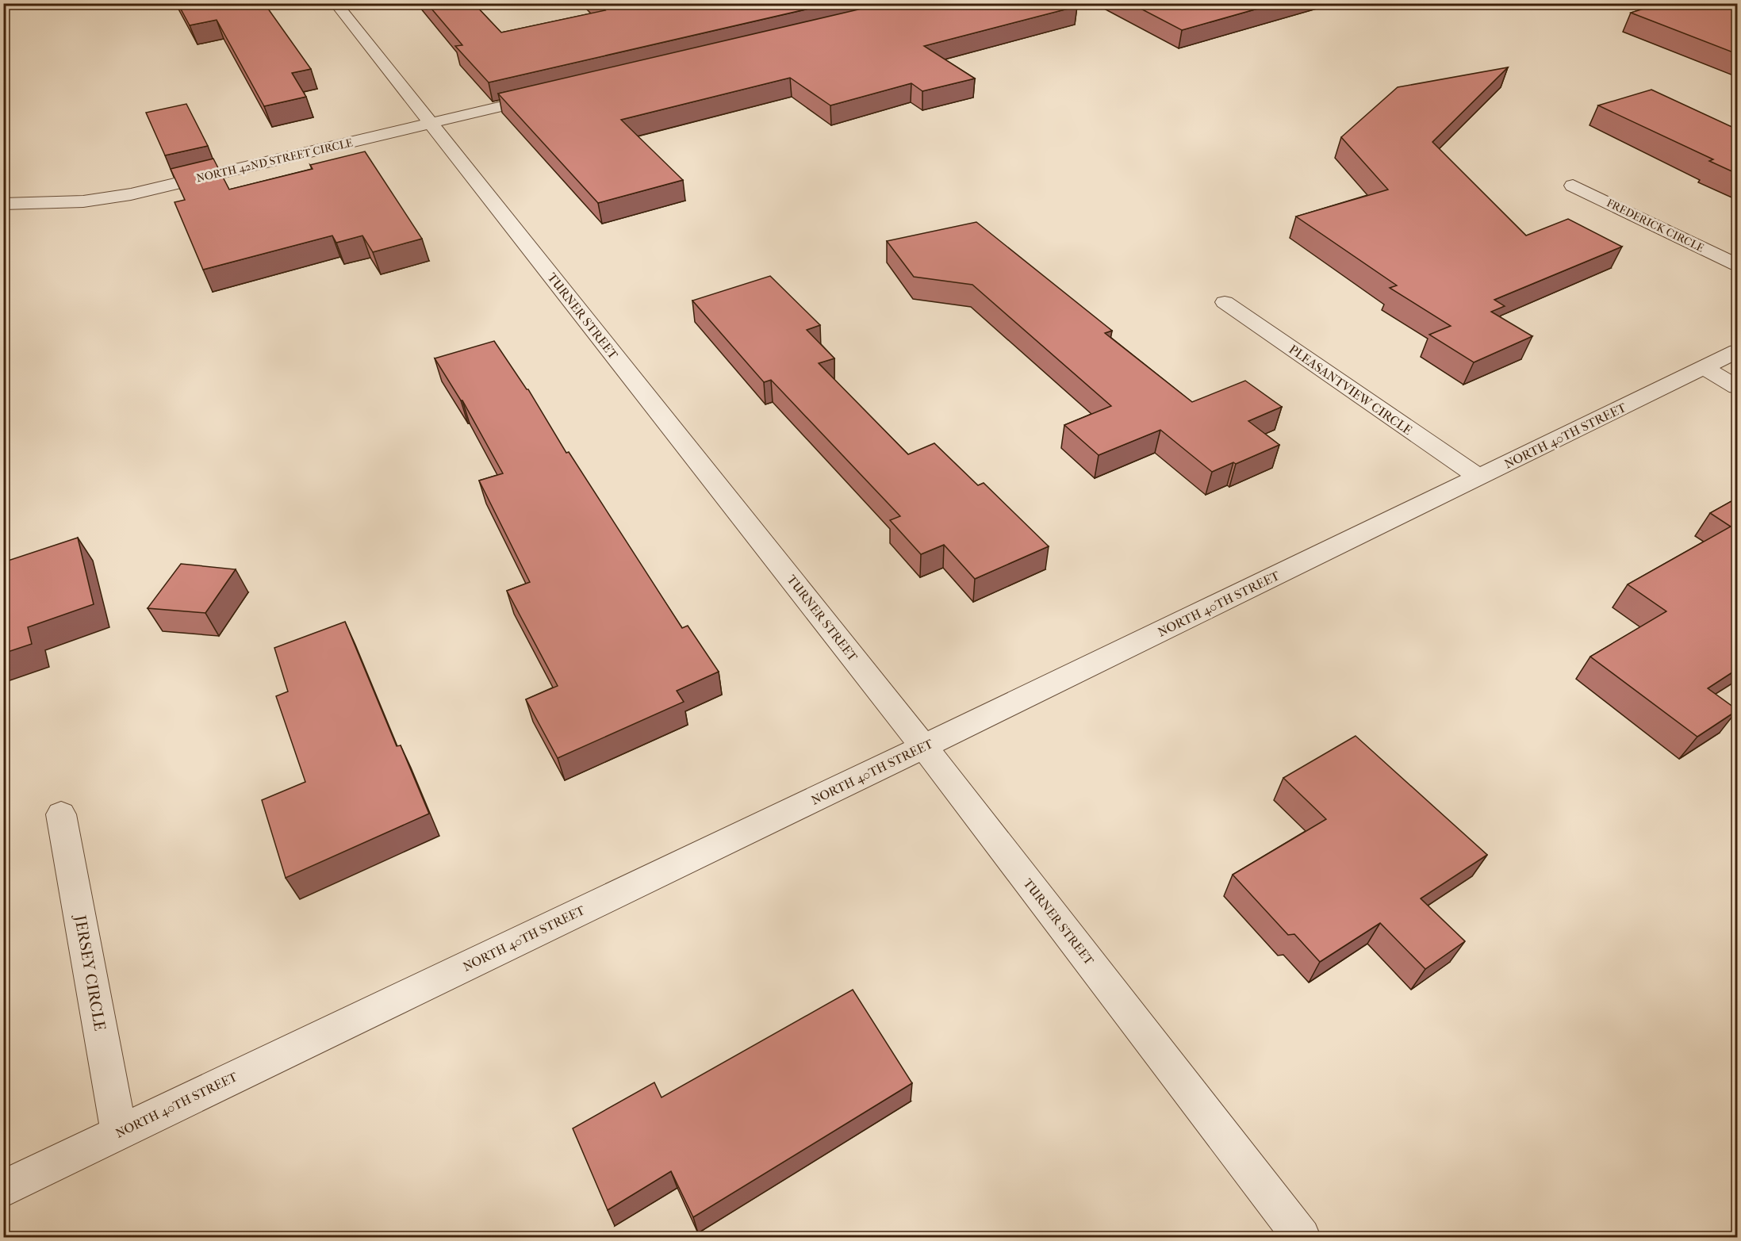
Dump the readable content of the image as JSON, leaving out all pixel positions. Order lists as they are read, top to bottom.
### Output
{
  "streets": {
    "street": [
      "NORTH 42ND STREET CIRCLE",
      "FREDERICK CIRCLE",
      "TURNER STREET",
      "PLEASANTVIEW CIRCLE",
      "NORTH 40TH STREET",
      "JERSEY CIRCLE"
    ]
  },
  "crossings": [
    ["NORTH 42ND STREET CIRCLE", "TURNER STREET"],
    ["TURNER STREET", "NORTH 40TH STREET"],
    ["PLEASANTVIEW CIRCLE", "NORTH 40TH STREET"],
    ["NORTH 40TH STREET", "JERSEY CIRCLE"]
  ]
}
